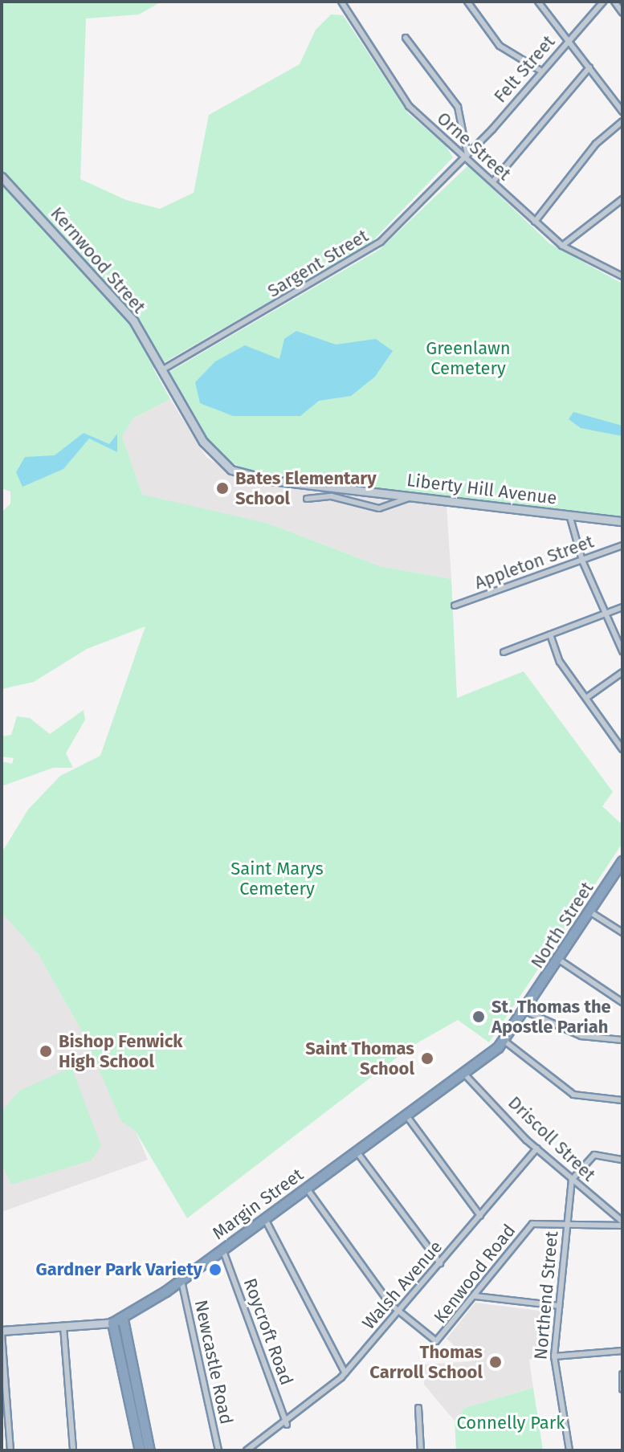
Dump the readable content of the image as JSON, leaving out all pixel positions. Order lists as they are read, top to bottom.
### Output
{
  "streets": {
    "highway": ["North Street", "Margin Street"],
    "main road": ["Kernwood Street", "Liberty Hill Avenue"],
    "street": [
      "Felt Street",
      "Orne Street",
      "Sargent Street",
      "Appleton Street",
      "Driscoll Street",
      "Kenwood Road",
      "Walsh Avenue",
      "Northend Street",
      "Roycroft Road",
      "Newcastle Road"
    ]
  },
  "crossings": [
    ["Felt Street", "Orne Street"],
    ["Felt Street", "Sargent Street"],
    ["Orne Street", "Sargent Street"],
    ["Kernwood Street", "Sargent Street"],
    ["Kernwood Street", "Liberty Hill Avenue"],
    ["Sargent Street", "Liberty Hill Avenue"],
    ["North Street", "Margin Street"],
    ["Driscoll Street", "Margin Street"],
    ["Driscoll Street", "Kenwood Road"],
    ["Driscoll Street", "Walsh Avenue"],
    ["Driscoll Street", "Northend Street"],
    ["Margin Street", "Roycroft Road"],
    ["Margin Street", "Newcastle Road"],
    ["Kenwood Road", "Walsh Avenue"],
    ["Kenwood Road", "Northend Street"],
    ["Walsh Avenue", "Roycroft Road"]
  ],
  "parks": ["Greenlawn Cemetery", "Saint Marys Cemetery", "Connelly Park"],
  "places": [
    "Bates Elementary School",
    "St. Thomas the Apostle Pariah",
    "Bishop Fenwick High School",
    "Saint Thomas School",
    "Gardner Park Variety",
    "Thomas Carroll School"
  ]
}
